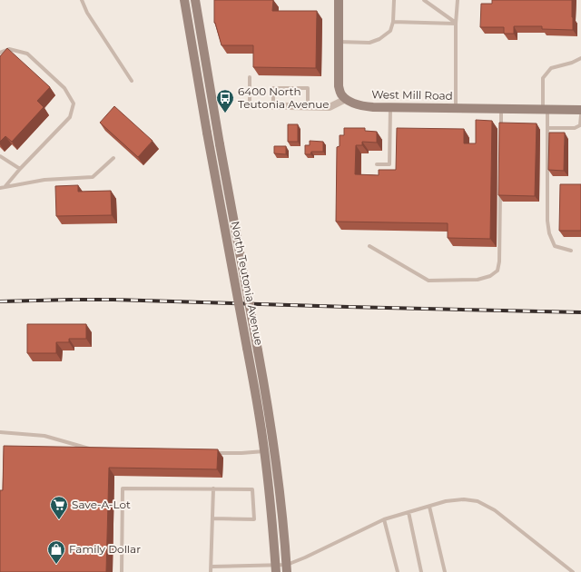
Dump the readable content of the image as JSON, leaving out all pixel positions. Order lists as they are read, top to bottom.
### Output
{
  "streets": {
    "main road": ["West Mill Road", "North Teutonia Avenue"]
  },
  "places": {
    "bus stop": ["6400 North Teutonia Avenue"],
    "supermarket": ["Save-A-Lot"],
    "shop": ["Family Dollar"]
  }
}
